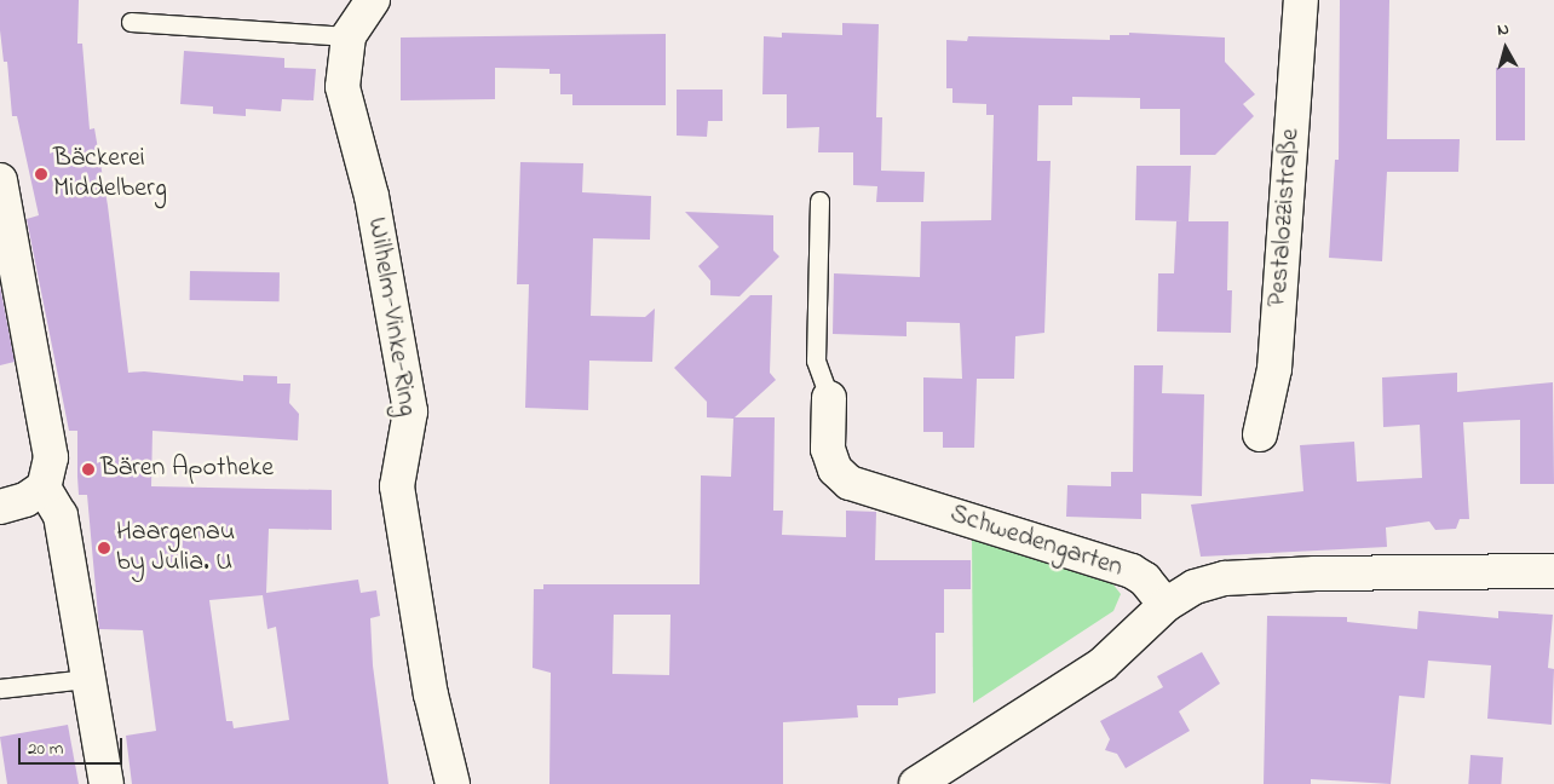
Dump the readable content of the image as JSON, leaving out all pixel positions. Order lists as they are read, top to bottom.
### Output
{
  "streets": {
    "street": ["Pestalozzistraße", "Wilhelm-Vinke-Ring", "Schwedengarten"]
  },
  "places": ["Bäckerei Middelberg", "Bären Apotheke", "Haargenau by Julia. U"],
  "scale_bar": "20 m",
  "north": "top"
}
